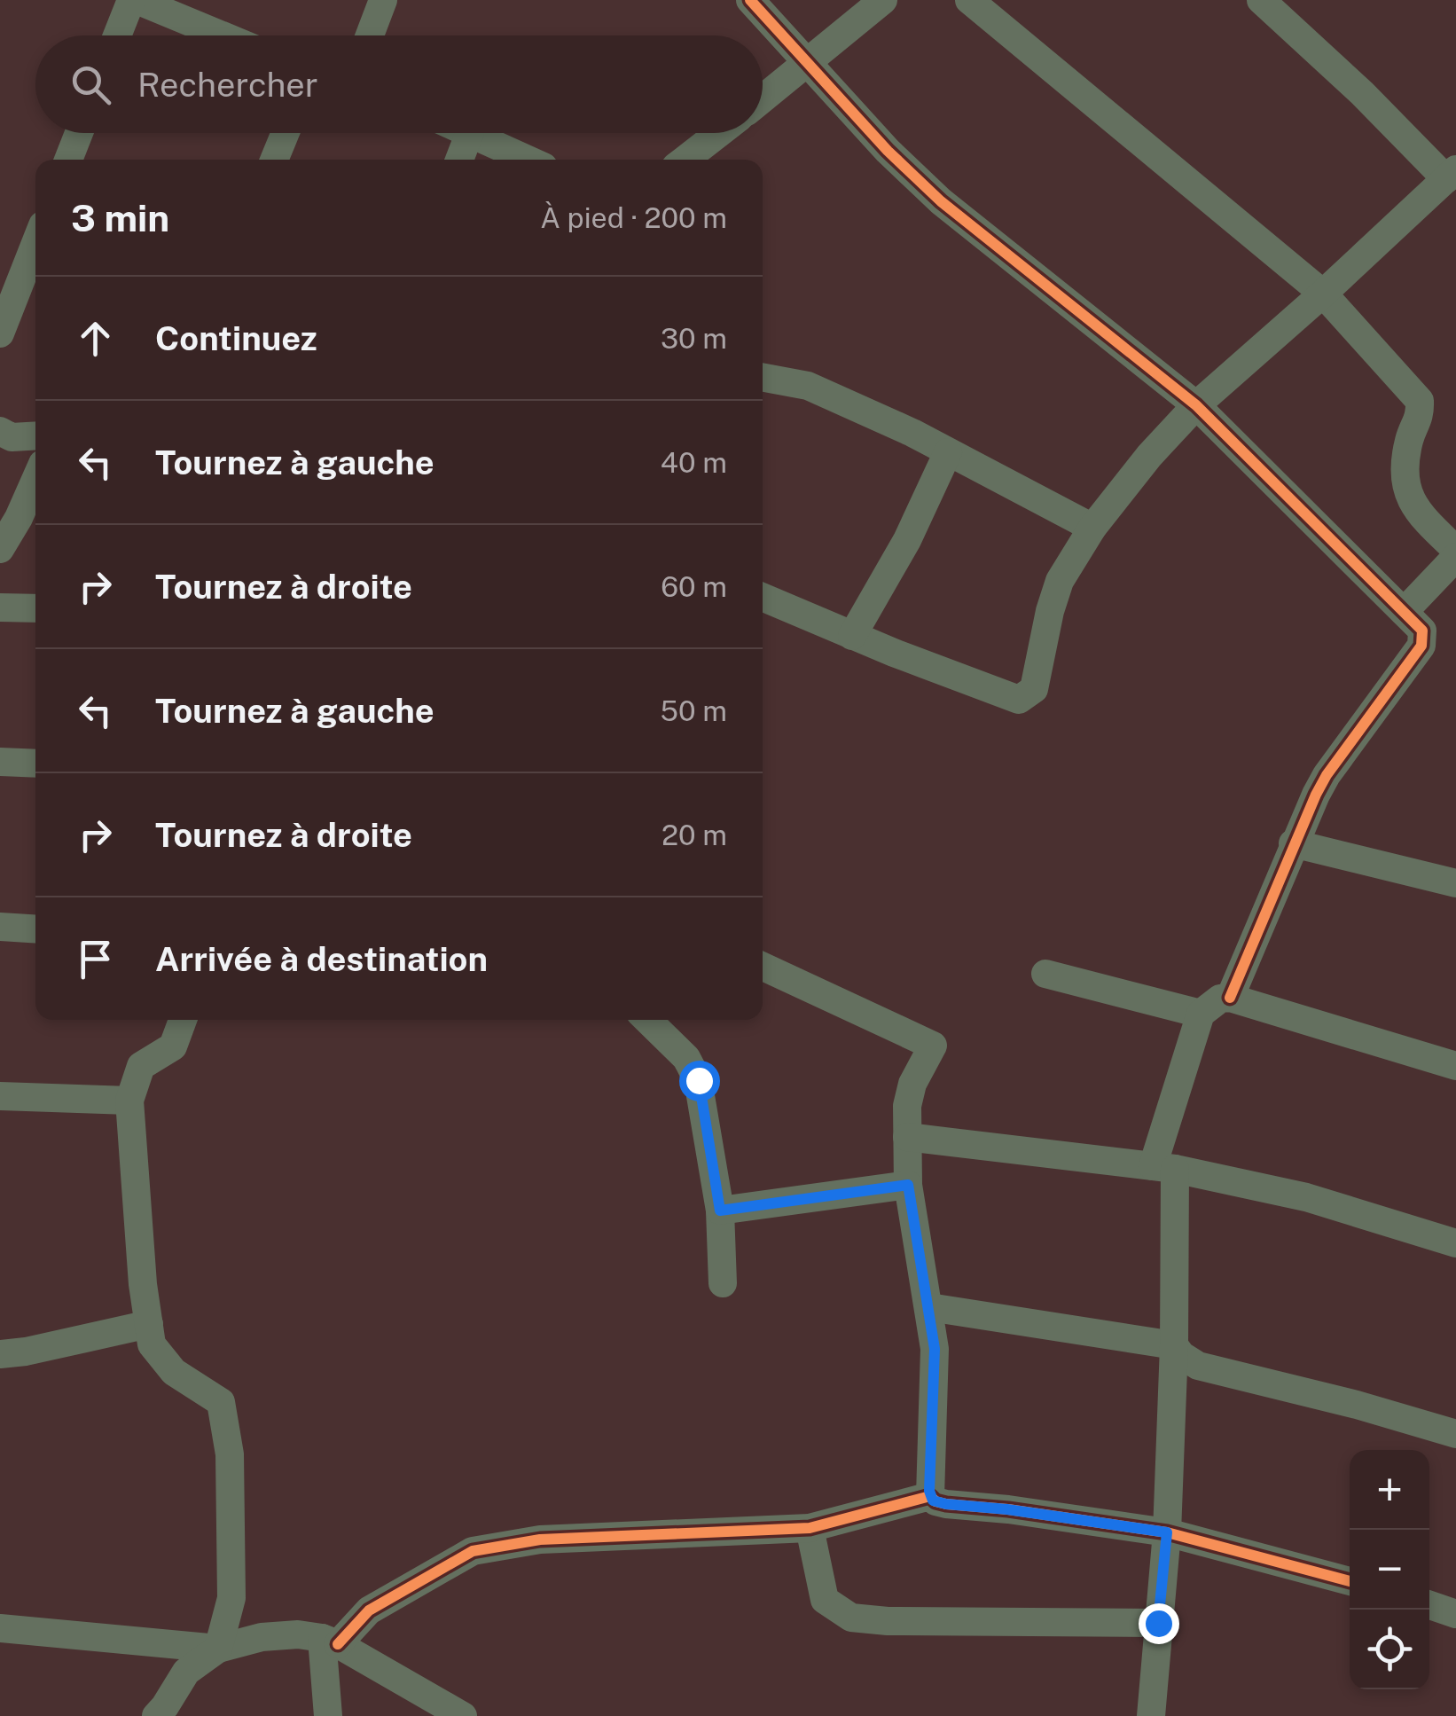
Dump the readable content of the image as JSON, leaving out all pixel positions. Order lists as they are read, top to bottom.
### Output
{
  "page": {
    "search": "Rechercher",
    "heading": ["3 min", "À pied · 200 m"],
    "list": [
      ["Continuez", "30 m"],
      ["Tournez à gauche", "40 m"],
      ["Tournez à droite", "60 m"],
      ["Tournez à gauche", "50 m"],
      ["Tournez à droite", "20 m"],
      "Arrivée à destination"
    ],
    "map_buttons": ["+", "−"]
  }
}
